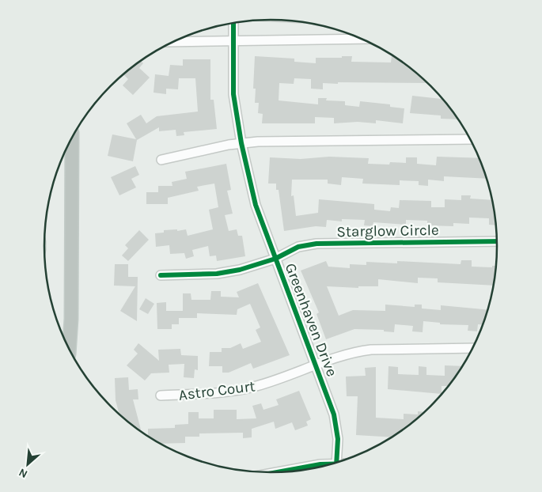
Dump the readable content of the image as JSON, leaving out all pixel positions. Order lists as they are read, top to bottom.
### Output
{
  "streets": {
    "street": ["Starglow Circle", "Greenhaven Drive", "Astro Court"]
  },
  "crossings": [
    ["Starglow Circle", "Greenhaven Drive"],
    ["Greenhaven Drive", "Astro Court"]
  ],
  "north": "bottom left"
}
